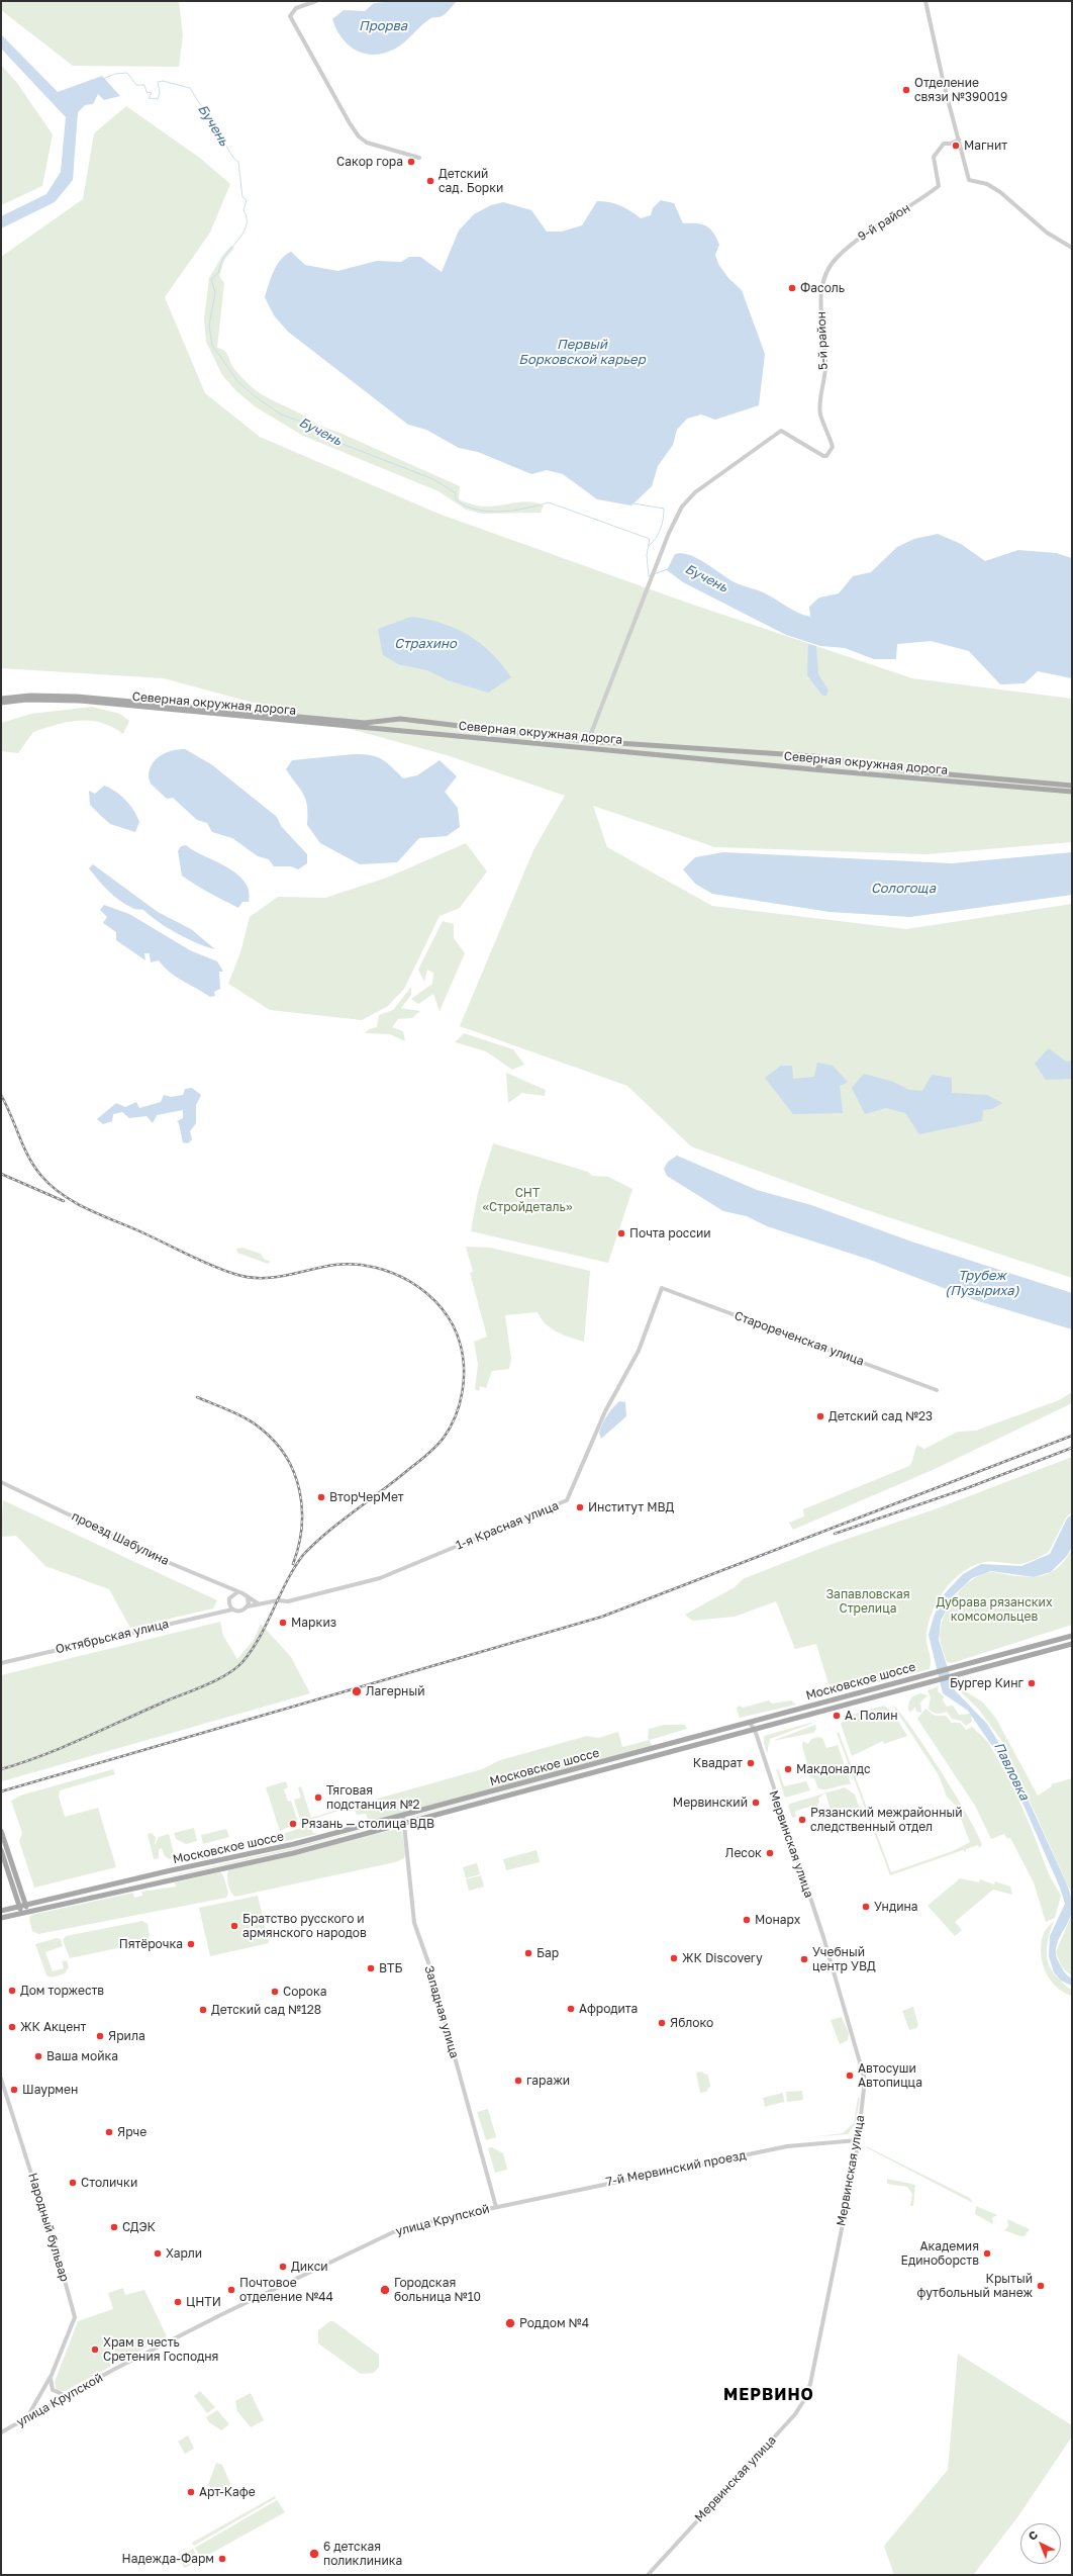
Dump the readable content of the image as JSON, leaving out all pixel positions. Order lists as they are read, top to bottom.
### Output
{
  "streets": {
    "main road": ["Северная окружная дорога", "Московское шоссе"],
    "street": [
      "9-й район",
      "5-й район",
      "Старореченская улица",
      "1-я Красная улица",
      "проезд Шабулина",
      "Октябрьская улица",
      "Мервинская улица",
      "Западная улица",
      "7-й Мервинский проезд",
      "улица Крупской",
      "Народный бульвар"
    ]
  },
  "crossings": [
    ["9-й район", "5-й район"],
    ["5-й район", "Северная окружная дорога"],
    ["Старореченская улица", "1-я Красная улица"],
    ["1-я Красная улица", "проезд Шабулина"],
    ["1-я Красная улица", "Октябрьская улица"],
    ["проезд Шабулина", "Октябрьская улица"],
    ["Московское шоссе", "Мервинская улица"],
    ["Московское шоссе", "Западная улица"],
    ["Мервинская улица", "7-й Мервинский проезд"],
    ["Западная улица", "7-й Мервинский проезд"],
    ["Западная улица", "улица Крупской"],
    ["7-й Мервинский проезд", "улица Крупской"],
    ["улица Крупской", "Народный бульвар"]
  ],
  "districts": ["МЕРВИНО"],
  "water": [
    "Прорва",
    "Бучень",
    "Первый Борковской карьер",
    "Страхино",
    "Сологоща",
    "Трубеж (Пузыриха)",
    "Павловка"
  ],
  "parks": ["СНТ «Стройдеталь»", "Запавловская Стрелица", "Дубрава рязанских комсомольцев"],
  "places": [
    "Отделение связи №390019",
    "Магнит",
    "Сакор гора",
    "Детский сад. Борки",
    "Фасоль",
    "Почта россии",
    "Детский сад №23",
    "ВторЧерМет",
    "Институт МВД",
    "Маркиз",
    "Бургер Кинг",
    "Лагерный",
    "А. Полин",
    "Квадрат",
    "Макдоналдс",
    "Тяговая подстанция №2",
    "Мервинский",
    "Рязанский межрайонный следственный отдел",
    "Рязань — столица ВДВ",
    "Лесок",
    "Ундина",
    "Монарх",
    "Братство русского и армянского народов",
    "Пятёрочка",
    "Бар",
    "ЖК Discovery",
    "Учебный центр УВД",
    "ВТБ",
    "Дом торжеств",
    "Сорока",
    "Афродита",
    "Детский сад №128",
    "Яблоко",
    "ЖК Акцент",
    "Ярила",
    "Ваша мойка",
    "Автосуши Автопицца",
    "гаражи",
    "Шаурмен",
    "Ярче",
    "Столички",
    "СДЭК",
    "Харли",
    "Академия Единоборств",
    "Дикси",
    "Крытый футбольный манеж",
    "Почтовое отделение №44",
    "Городская больница №10",
    "ЦНТИ",
    "Роддом №4",
    "Храм в честь Сретения Господня",
    "Арт-Кафе",
    "6 детская поликлиника",
    "Надежда-Фарм"
  ],
  "north": "top left"
}
